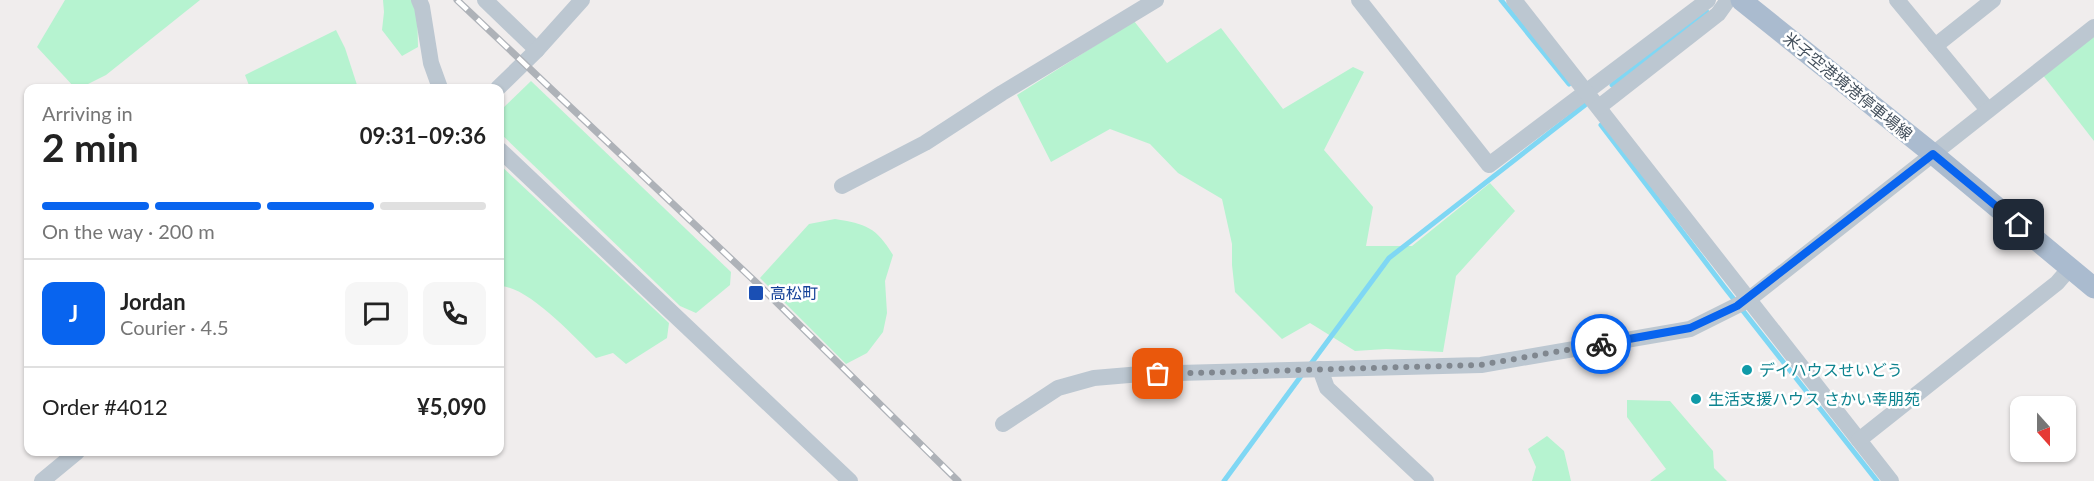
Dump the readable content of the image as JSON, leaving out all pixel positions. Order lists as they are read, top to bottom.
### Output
{
  "streets": {
    "main road": ["米子空港境港停車場線"]
  },
  "places": {
    "transit": ["高松町"],
    "other": ["デイハウスせいどう", "生活支援ハウス さかい幸朋苑"]
  },
  "north": "bottom",
  "page": {
    "heading": ["2 min", "Arriving in", "09:31–09:36"],
    "panel": [
      "Jordan",
      "Courier · 4.5",
      "Order #4012",
      "¥5,090"
    ],
    "bar": "On the way · 200 m",
    "round": "J"
  }
}
